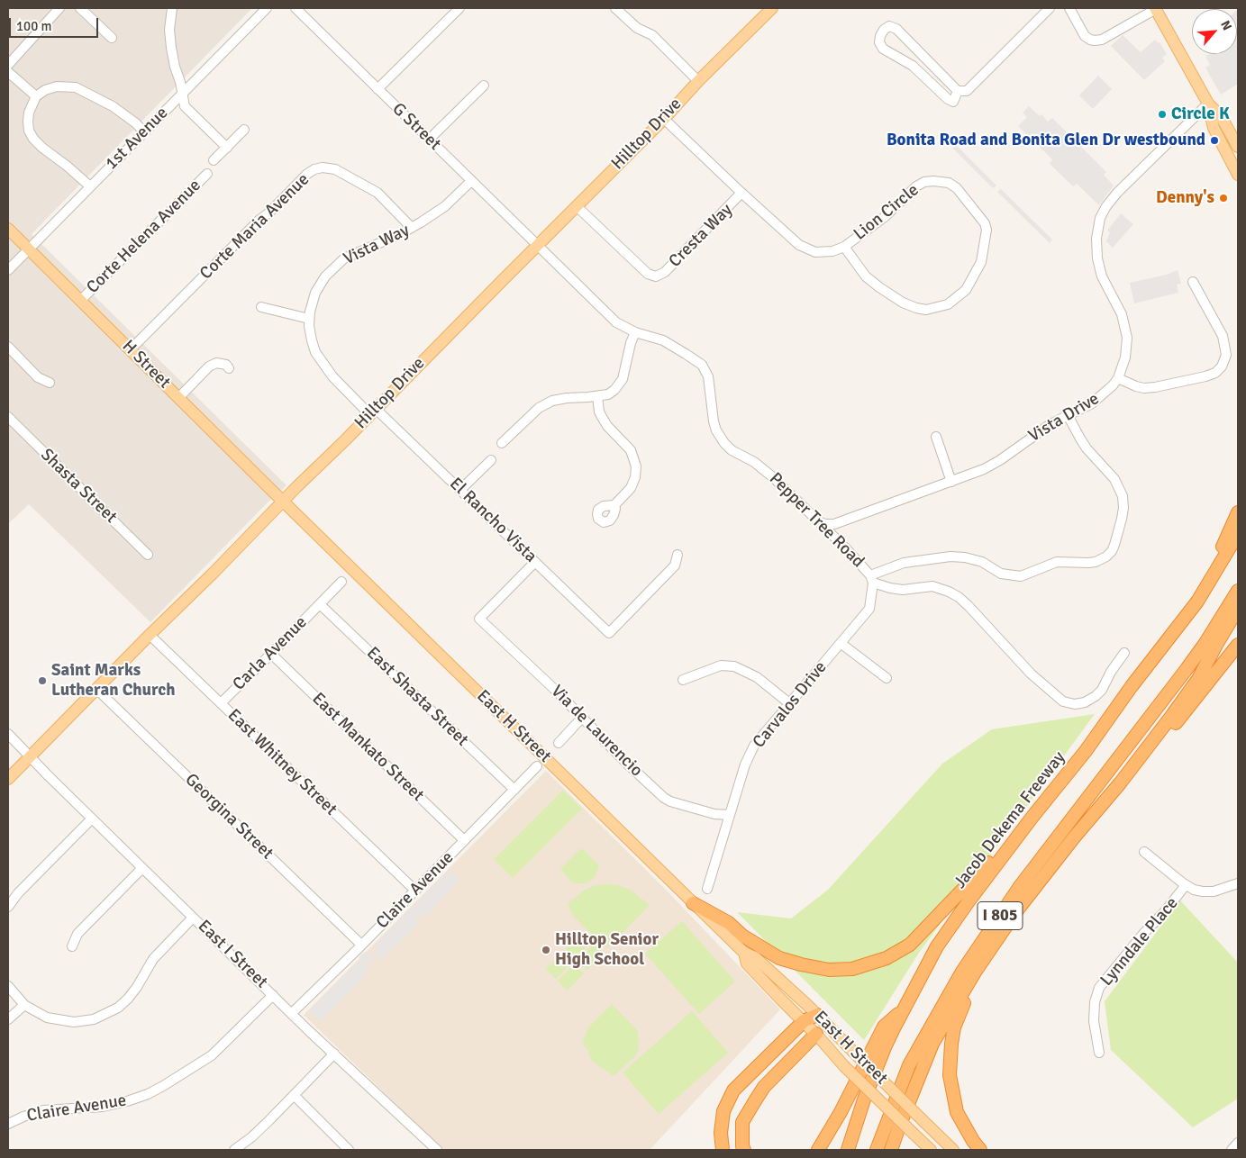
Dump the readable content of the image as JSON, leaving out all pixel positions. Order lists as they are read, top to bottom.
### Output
{
  "streets": {
    "highway": ["Jacob Dekema Freeway", "I 805"],
    "main road": ["Hilltop Drive", "H Street", "East H Street"],
    "street": [
      "G Street",
      "1st Avenue",
      "Lion Circle",
      "Corte Maria Avenue",
      "Cresta Way",
      "Corte Helena Avenue",
      "Vista Way",
      "Vista Drive",
      "Shasta Street",
      "El Rancho Vista",
      "Pepper Tree Road",
      "Carla Avenue",
      "East Shasta Street",
      "Carvalos Drive",
      "Via de Laurencio",
      "East Mankato Street",
      "East Whitney Street",
      "Georgina Street",
      "Claire Avenue",
      "Lynndale Place",
      "East I Street"
    ]
  },
  "crossings": [
    ["G Street", "Hilltop Drive"],
    ["G Street", "Vista Way"],
    ["G Street", "Pepper Tree Road"],
    ["Hilltop Drive", "Lion Circle"],
    ["Hilltop Drive", "Cresta Way"],
    ["Hilltop Drive", "Vista Way"],
    ["Hilltop Drive", "H Street"],
    ["Hilltop Drive", "El Rancho Vista"],
    ["Hilltop Drive", "Pepper Tree Road"],
    ["Hilltop Drive", "East H Street"],
    ["Hilltop Drive", "East Whitney Street"],
    ["Hilltop Drive", "Georgina Street"],
    ["Hilltop Drive", "East I Street"],
    ["1st Avenue", "H Street"],
    ["Lion Circle", "Cresta Way"],
    ["Corte Maria Avenue", "Vista Way"],
    ["Corte Maria Avenue", "H Street"],
    ["Corte Helena Avenue", "H Street"],
    ["Vista Way", "El Rancho Vista"],
    ["H Street", "East H Street"],
    ["Vista Drive", "Pepper Tree Road"],
    ["El Rancho Vista", "Via de Laurencio"],
    ["Pepper Tree Road", "Carvalos Drive"],
    ["Carla Avenue", "East Shasta Street"],
    ["Carla Avenue", "East Mankato Street"],
    ["Carla Avenue", "East Whitney Street"],
    ["East Shasta Street", "Claire Avenue"],
    ["Carvalos Drive", "Via de Laurencio"],
    ["East Mankato Street", "Claire Avenue"],
    ["East Whitney Street", "Claire Avenue"],
    ["Georgina Street", "Claire Avenue"],
    ["Claire Avenue", "East I Street"]
  ],
  "places": [
    "Circle K",
    "Bonita Road and Bonita Glen Dr westbound",
    "Denny's",
    "Saint Marks Lutheran Church",
    "Hilltop Senior High School"
  ],
  "scale_bar": "100 m",
  "north": "top right"
}
